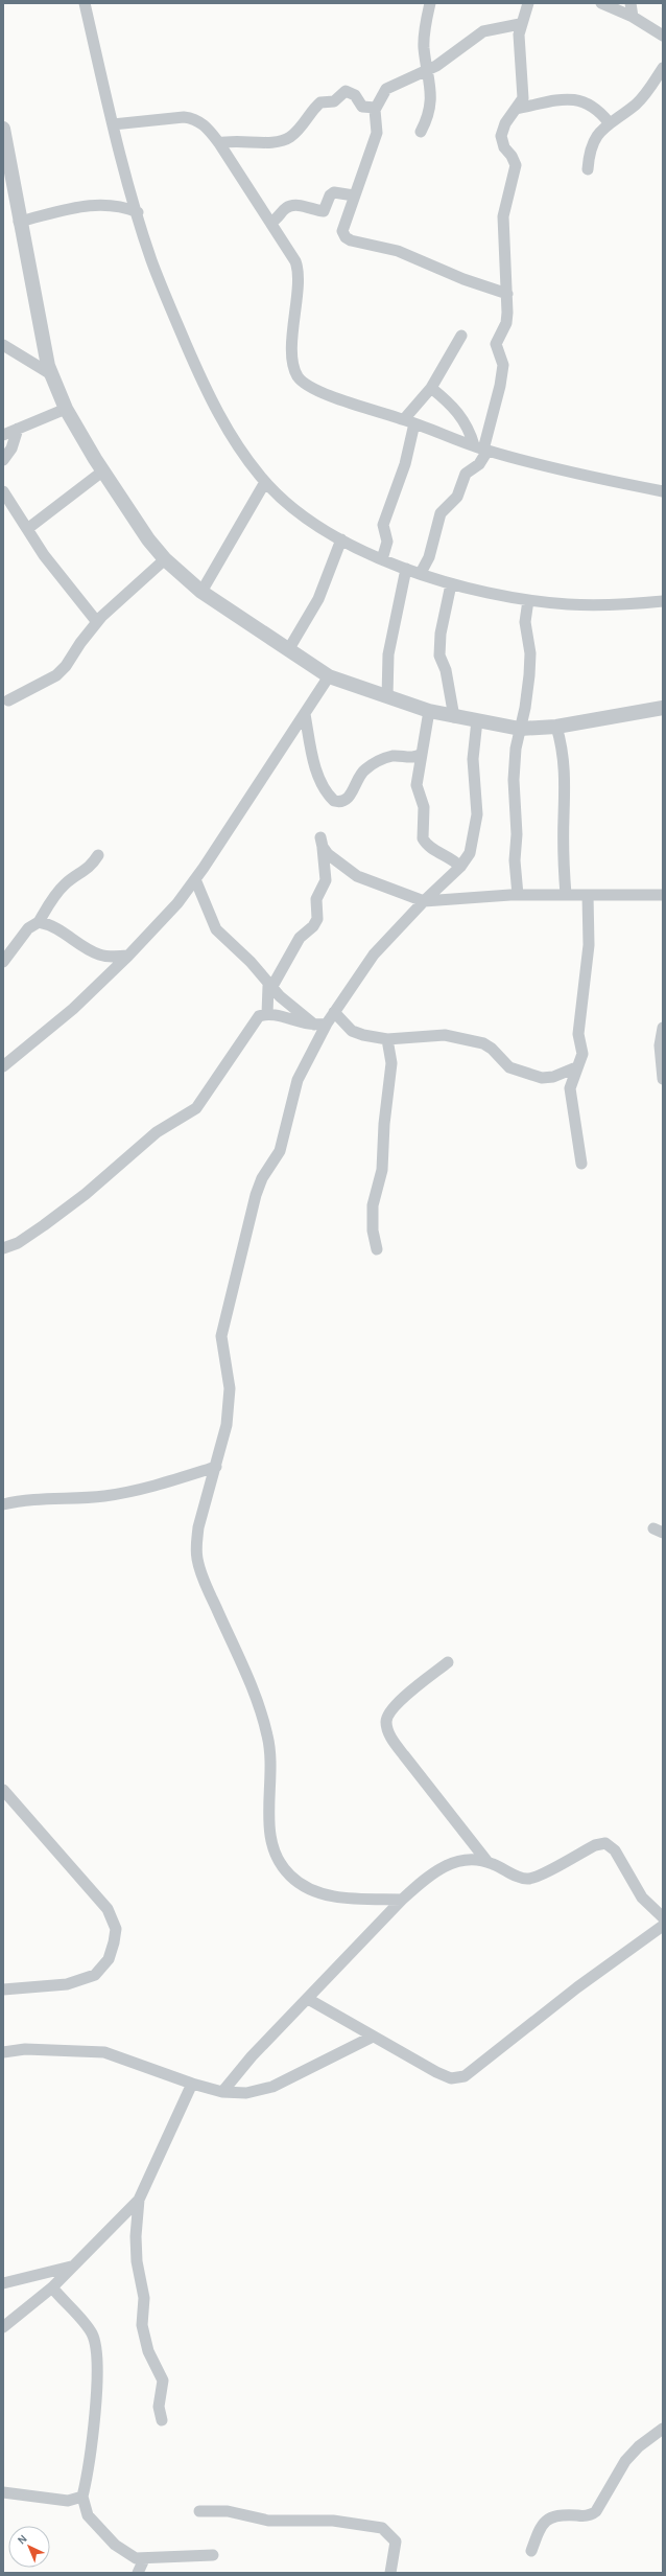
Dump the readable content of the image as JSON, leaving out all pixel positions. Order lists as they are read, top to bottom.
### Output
{
  "north": "top left"
}
